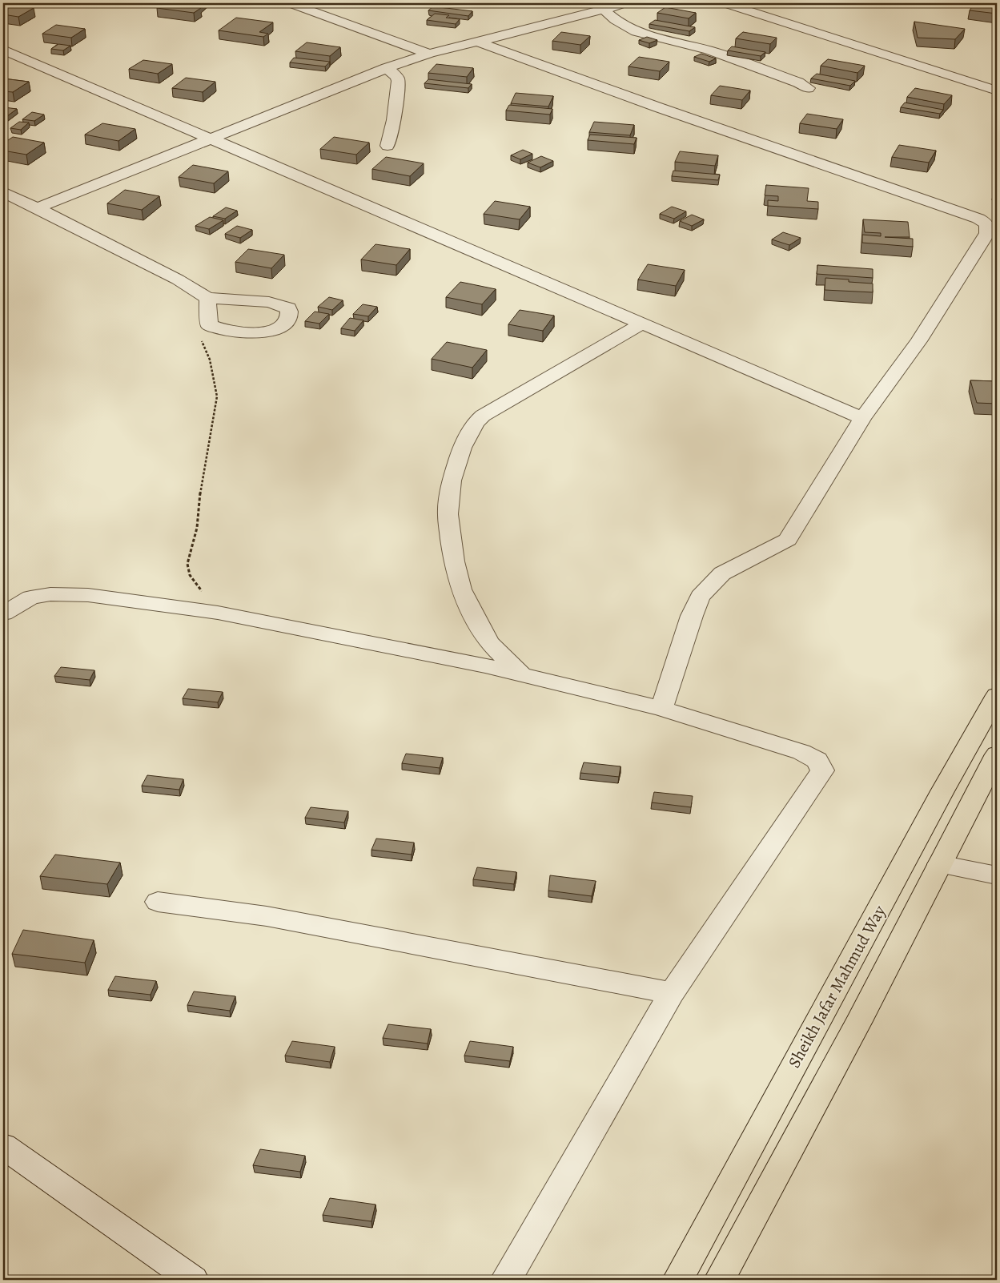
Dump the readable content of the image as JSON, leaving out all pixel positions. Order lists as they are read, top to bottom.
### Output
{
  "streets": {
    "main road": ["Sheikh Jafar Mahmud Way"]
  }
}
